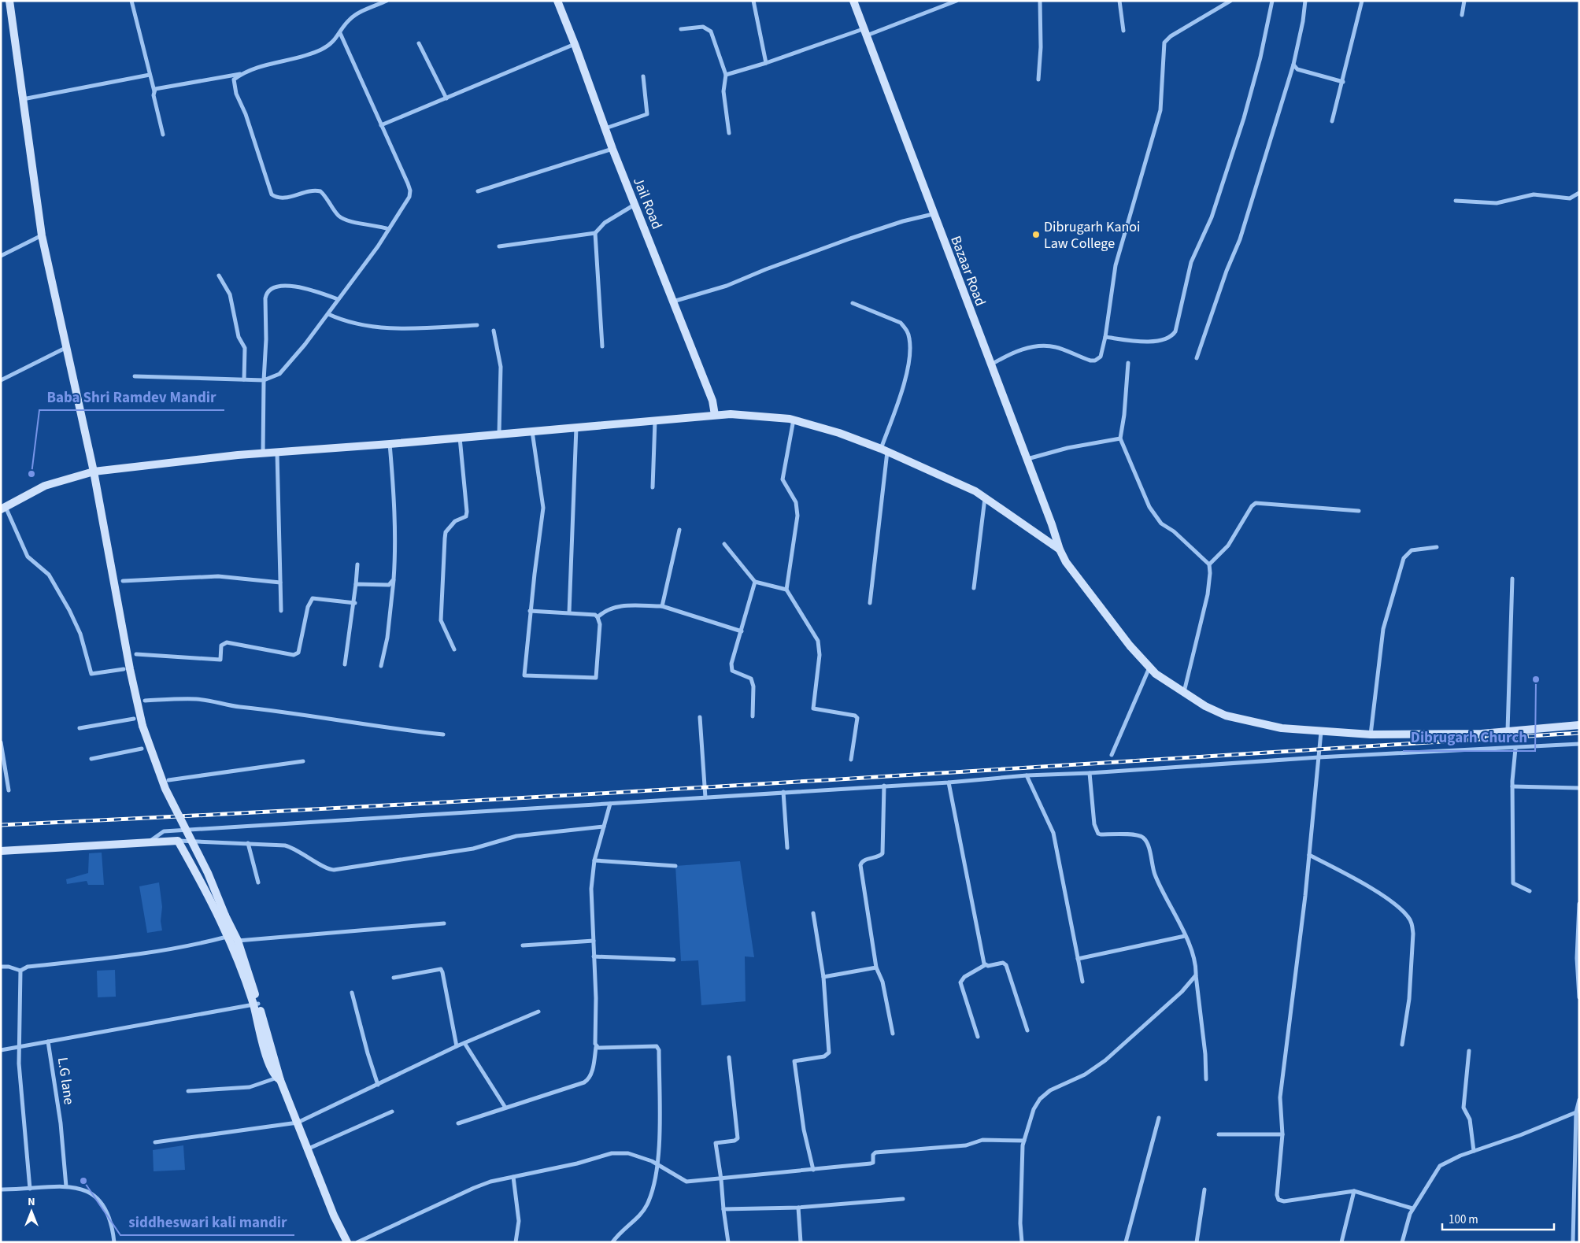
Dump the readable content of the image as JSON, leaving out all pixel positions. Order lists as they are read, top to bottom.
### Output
{
  "streets": {
    "main road": ["Jail Road", "Bazaar Road"],
    "street": ["L.G lane"]
  },
  "places": [
    "Dibrugarh Kanoi Law College",
    "Baba Shri Ramdev Mandir",
    "Dibrugarh Church",
    "siddheswari kali mandir"
  ],
  "scale_bar": "100 m",
  "north": "top"
}
